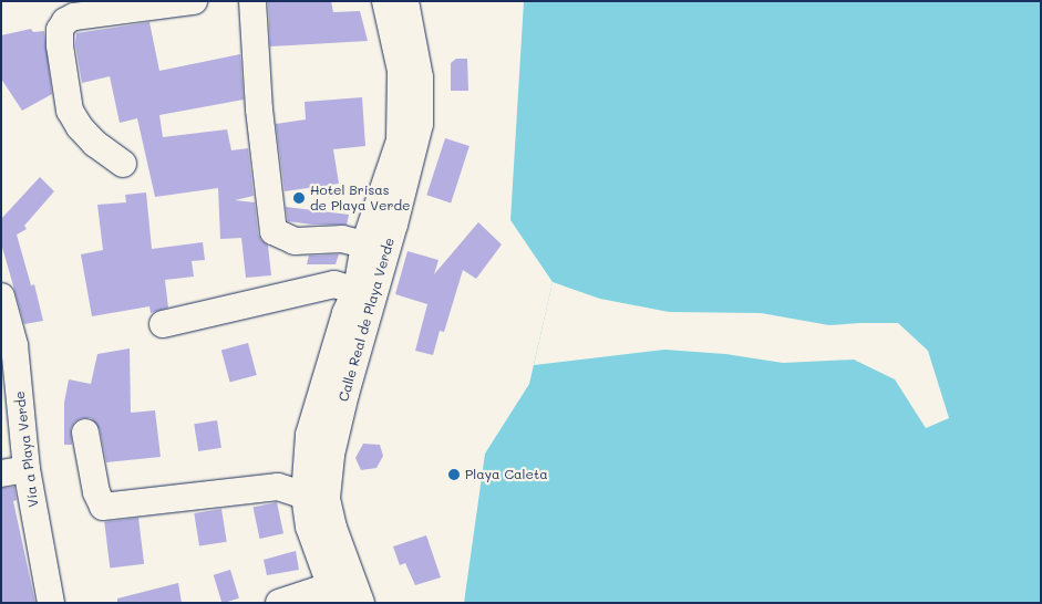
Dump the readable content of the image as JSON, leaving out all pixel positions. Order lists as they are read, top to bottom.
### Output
{
  "streets": {
    "street": ["Calle Real de Playa Verde", "Vía a Playa Verde"]
  },
  "places": ["Hotel Brisas de Playa Verde", "Playa Caleta"]
}
